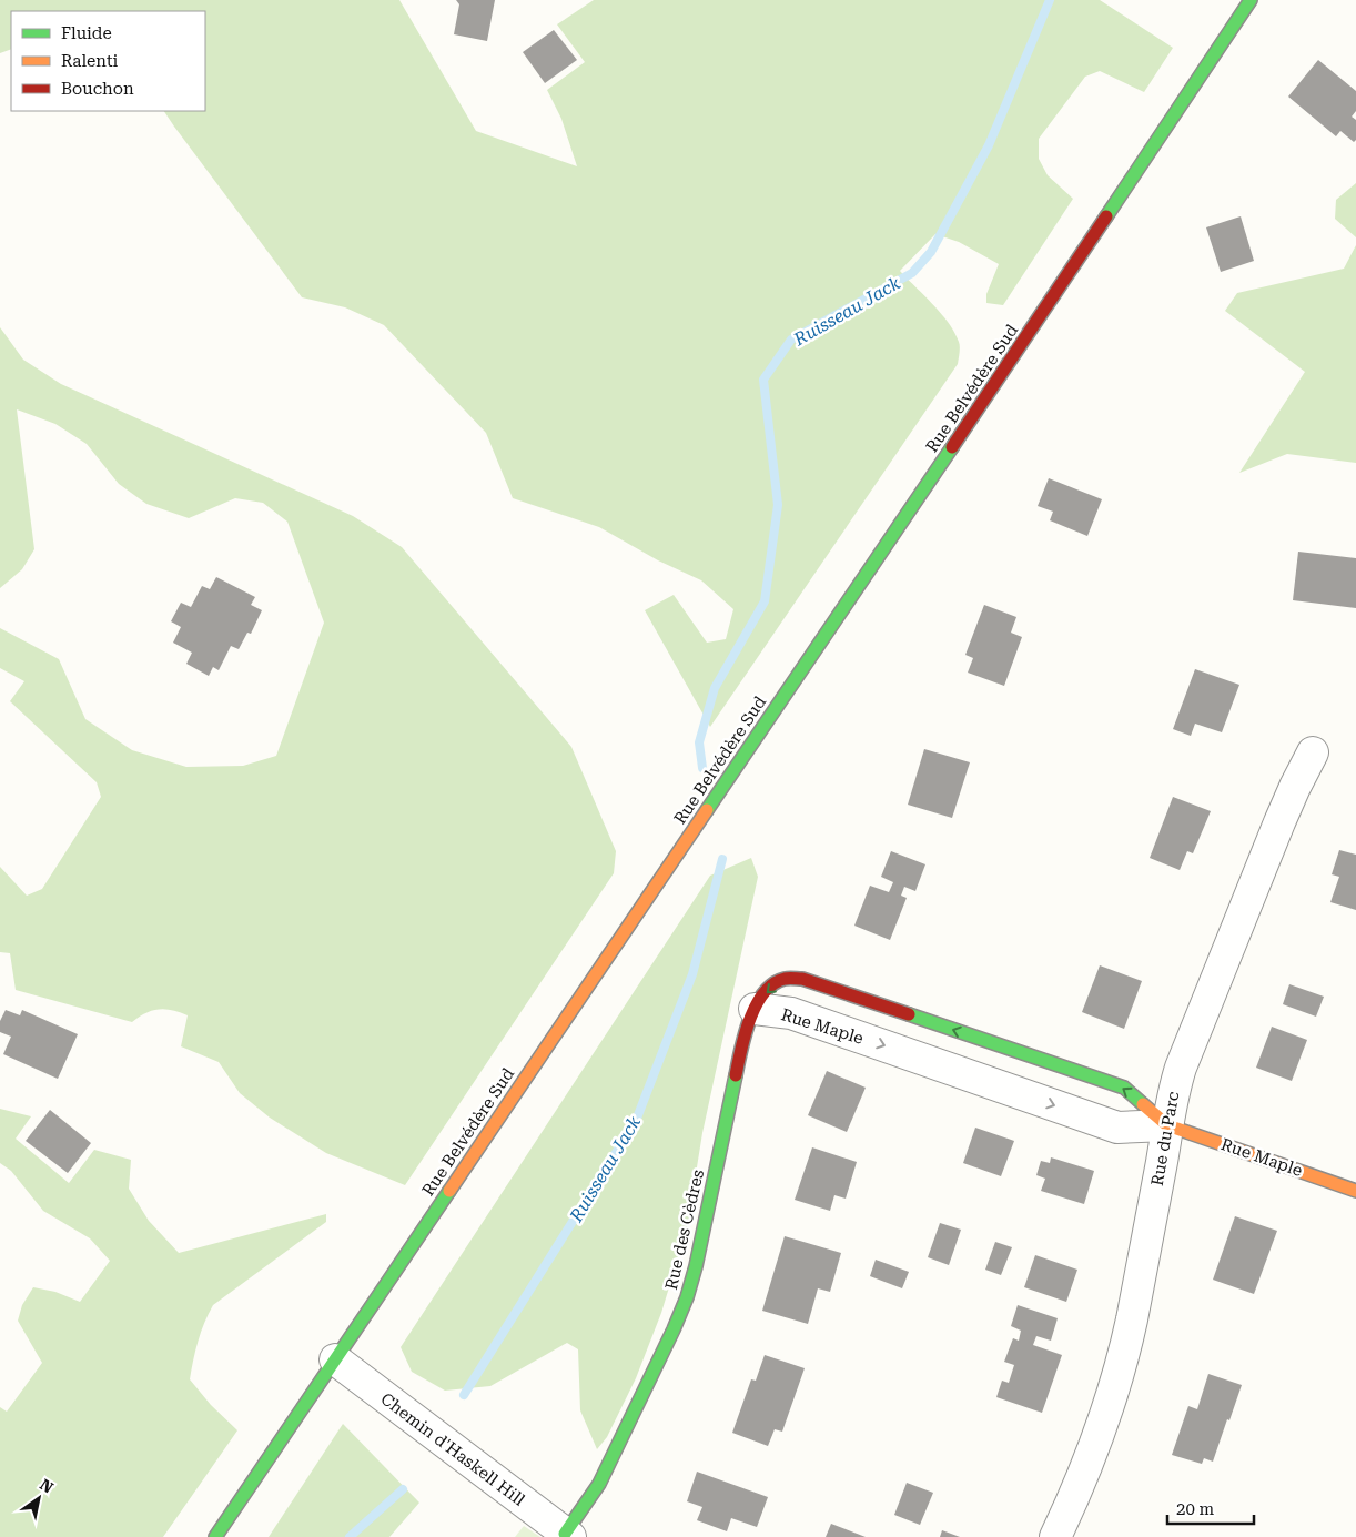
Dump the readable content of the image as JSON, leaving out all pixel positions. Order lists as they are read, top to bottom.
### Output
{
  "streets": {
    "street": [
      "Rue Belvédère Sud",
      "Rue Maple",
      "Rue du Parc",
      "Rue des Cèdres",
      "Chemin d'Haskell Hill"
    ]
  },
  "crossings": [
    ["Rue Belvédère Sud", "Chemin d'Haskell Hill"],
    ["Rue Maple", "Rue du Parc"],
    ["Rue Maple", "Rue des Cèdres"],
    ["Rue des Cèdres", "Chemin d'Haskell Hill"]
  ],
  "water": ["Ruisseau Jack"],
  "legend": ["Fluide", "Ralenti", "Bouchon"],
  "scale_bar": "20 m",
  "north": "top right"
}
